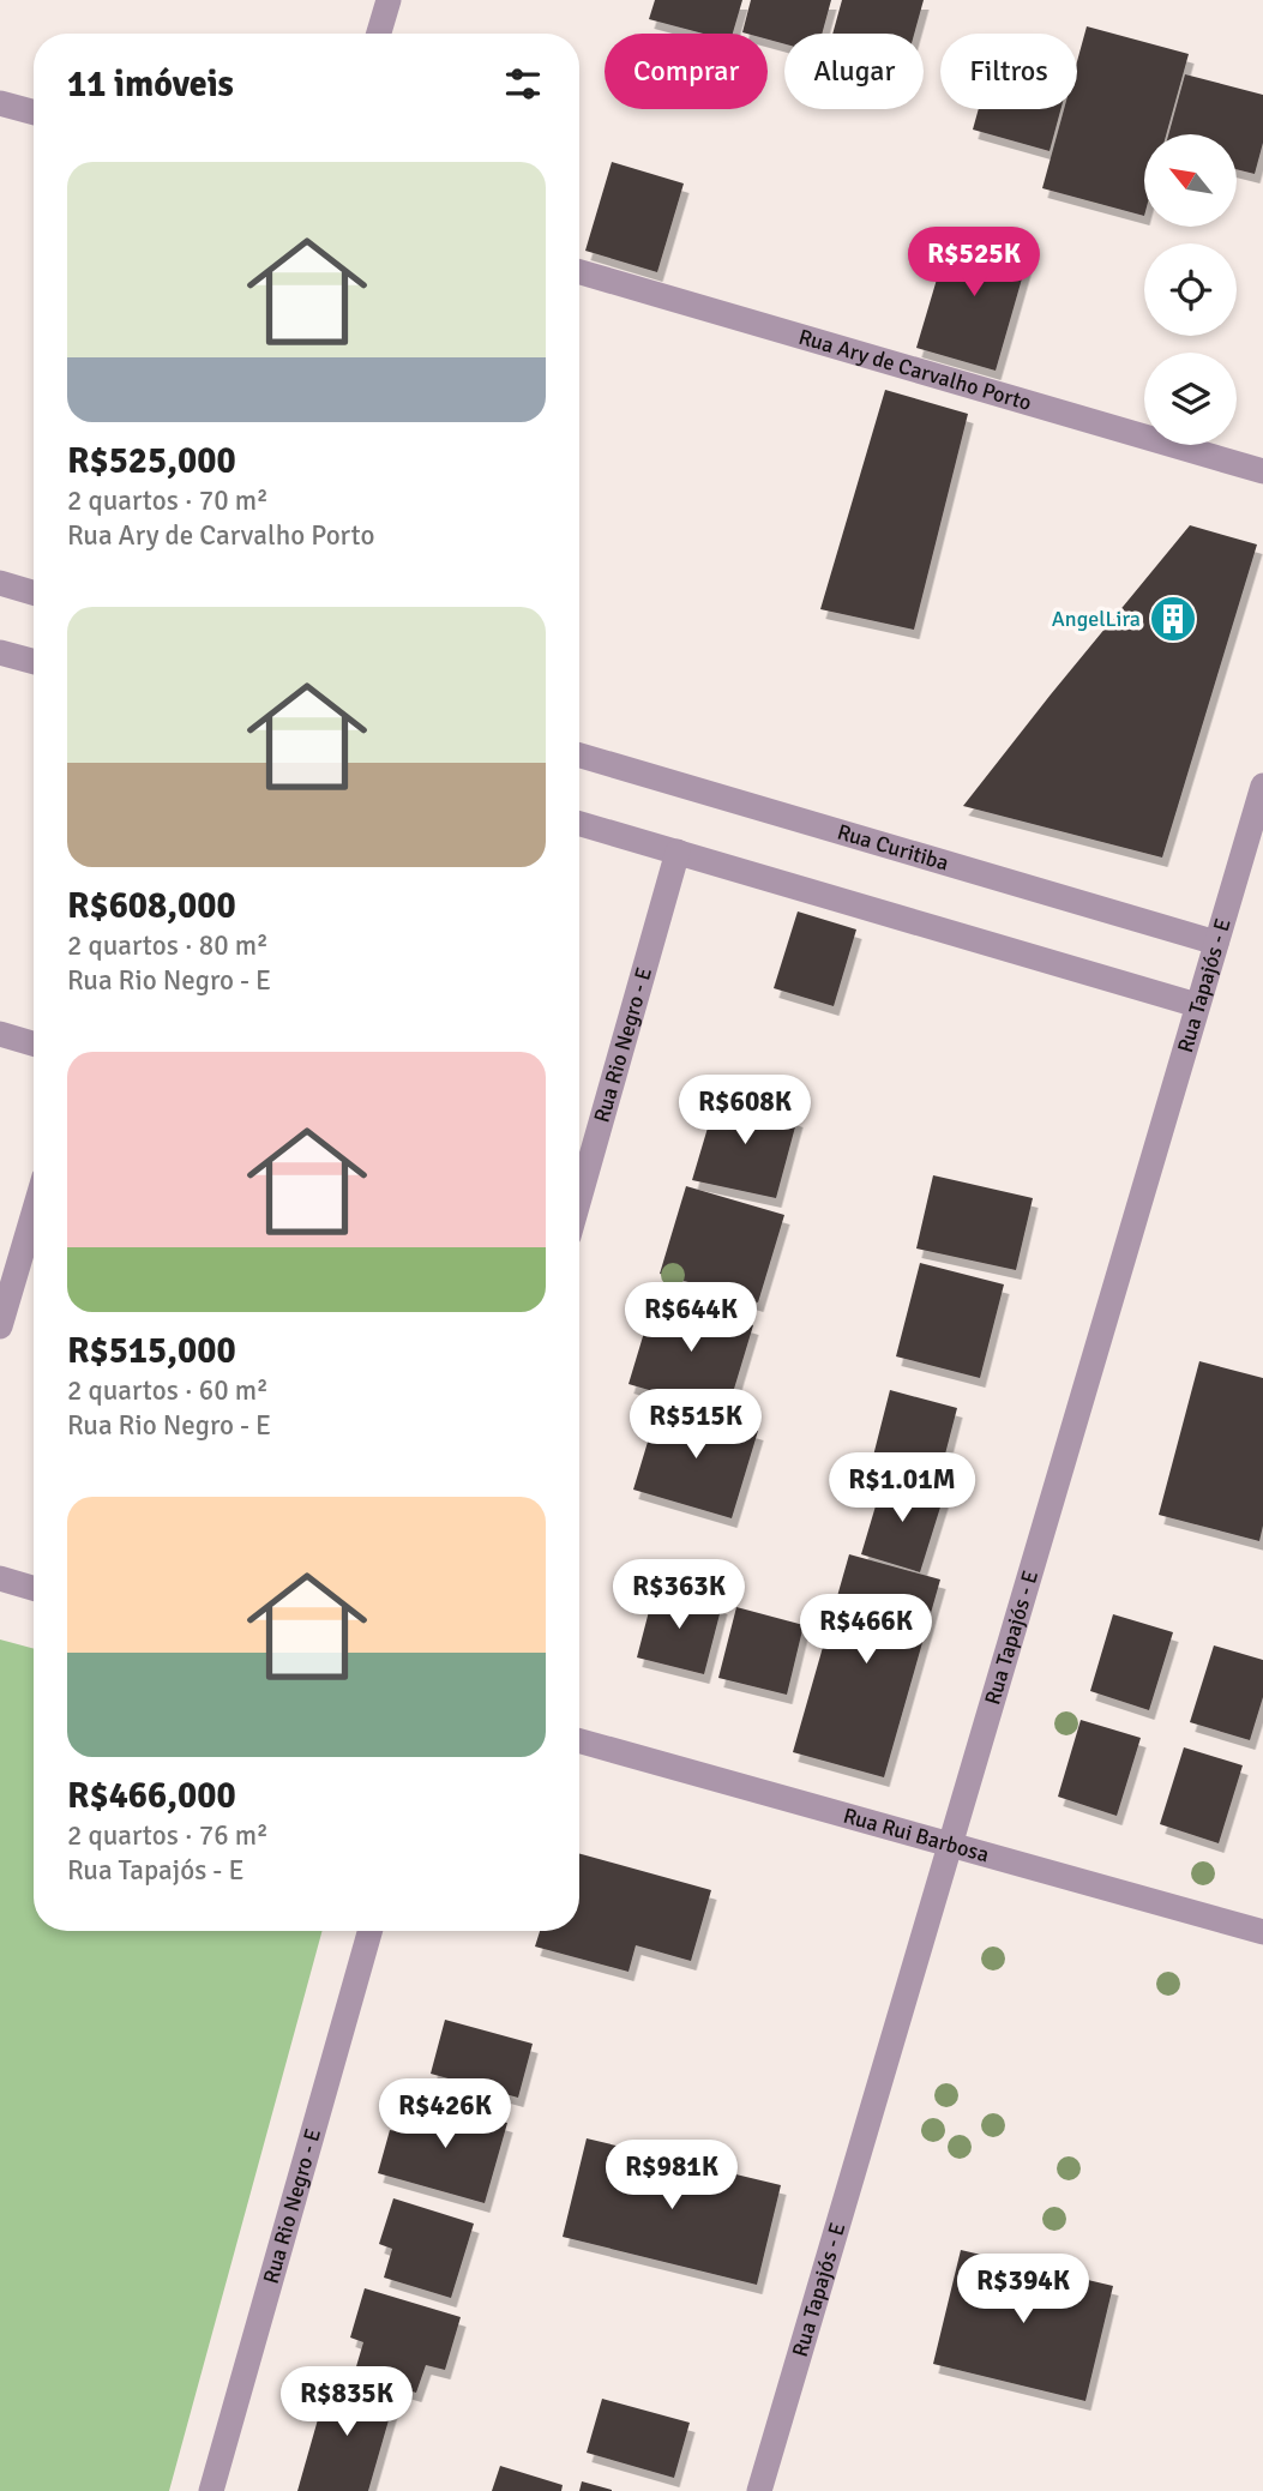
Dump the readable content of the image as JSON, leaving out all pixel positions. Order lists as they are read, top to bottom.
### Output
{
  "streets": {
    "street": [
      "Rua Ary de Carvalho Porto",
      "Rua Curitiba",
      "Rua Tapajós - E",
      "Rua Rio Negro - E",
      "Rua Rui Barbosa"
    ]
  },
  "crossings": [
    ["Rua Curitiba", "Rua Tapajós - E"],
    ["Rua Tapajós - E", "Rua Rui Barbosa"]
  ],
  "places": {
    "building": ["AngelLira"]
  },
  "north": "top left",
  "page": {
    "chip": ["Comprar", "Alugar", "Filtros"],
    "heading": "11 imóveis",
    "list": [
      {
        "name": "R$525,000",
        "note": "2 quartos · 70 m² · Rua Ary de Carvalho Porto"
      },
      {
        "name": "R$608,000",
        "note": "2 quartos · 80 m² · Rua Rio Negro - E"
      },
      {
        "name": "R$515,000",
        "note": "2 quartos · 60 m² · Rua Rio Negro - E"
      },
      {
        "name": "R$466,000",
        "note": "2 quartos · 76 m² · Rua Tapajós - E"
      }
    ],
    "price": [
      "R$525K",
      "R$608K",
      "R$644K",
      "R$515K",
      "R$1.01M",
      "R$363K",
      "R$466K",
      "R$426K",
      "R$981K",
      "R$394K",
      "R$835K"
    ]
  }
}
